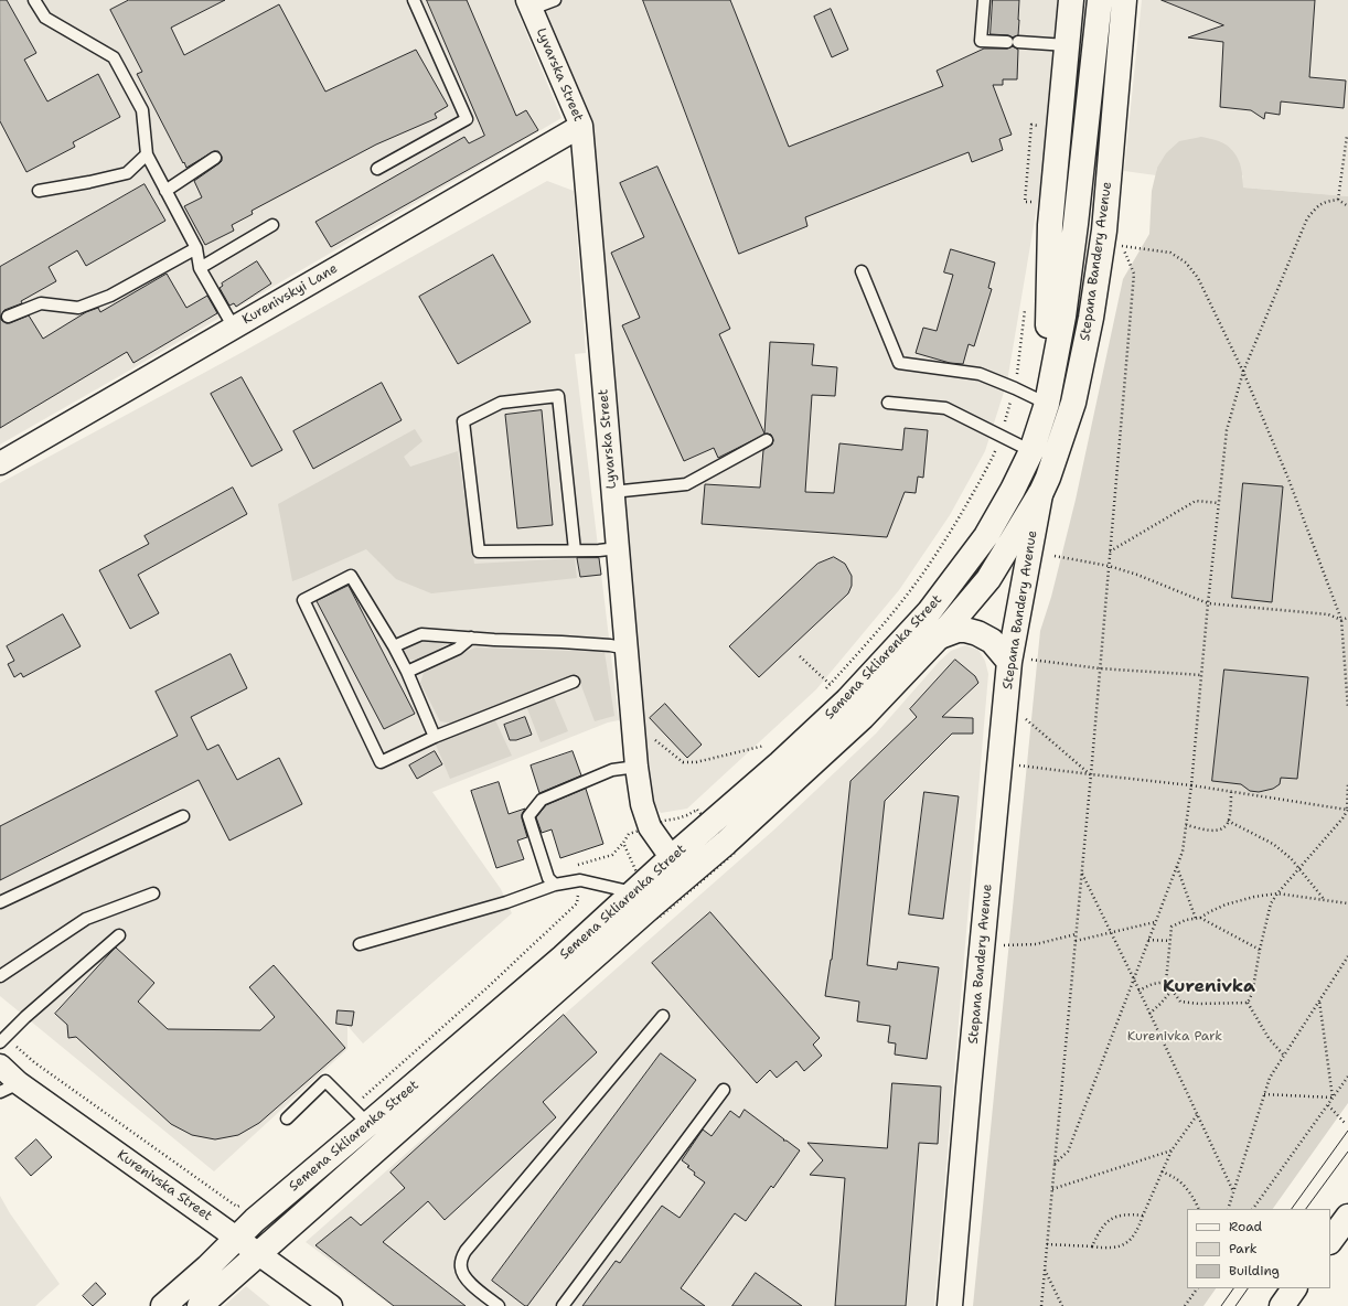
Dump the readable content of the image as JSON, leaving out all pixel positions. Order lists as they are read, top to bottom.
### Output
{
  "streets": {
    "main road": ["Stepana Bandery Avenue", "Semena Skliarenka Street"],
    "street": ["Lyvarska Street", "Kurenivskyi Lane", "Kurenivska Street"]
  },
  "crossings": [
    ["Lyvarska Street", "Kurenivskyi Lane"],
    ["Lyvarska Street", "Semena Skliarenka Street"],
    ["Stepana Bandery Avenue", "Semena Skliarenka Street"],
    ["Semena Skliarenka Street", "Kurenivska Street"]
  ],
  "districts": ["Kurenivka"],
  "parks": ["Kurenivka Park"],
  "legend": ["Road", "Park", "Building"]
}
